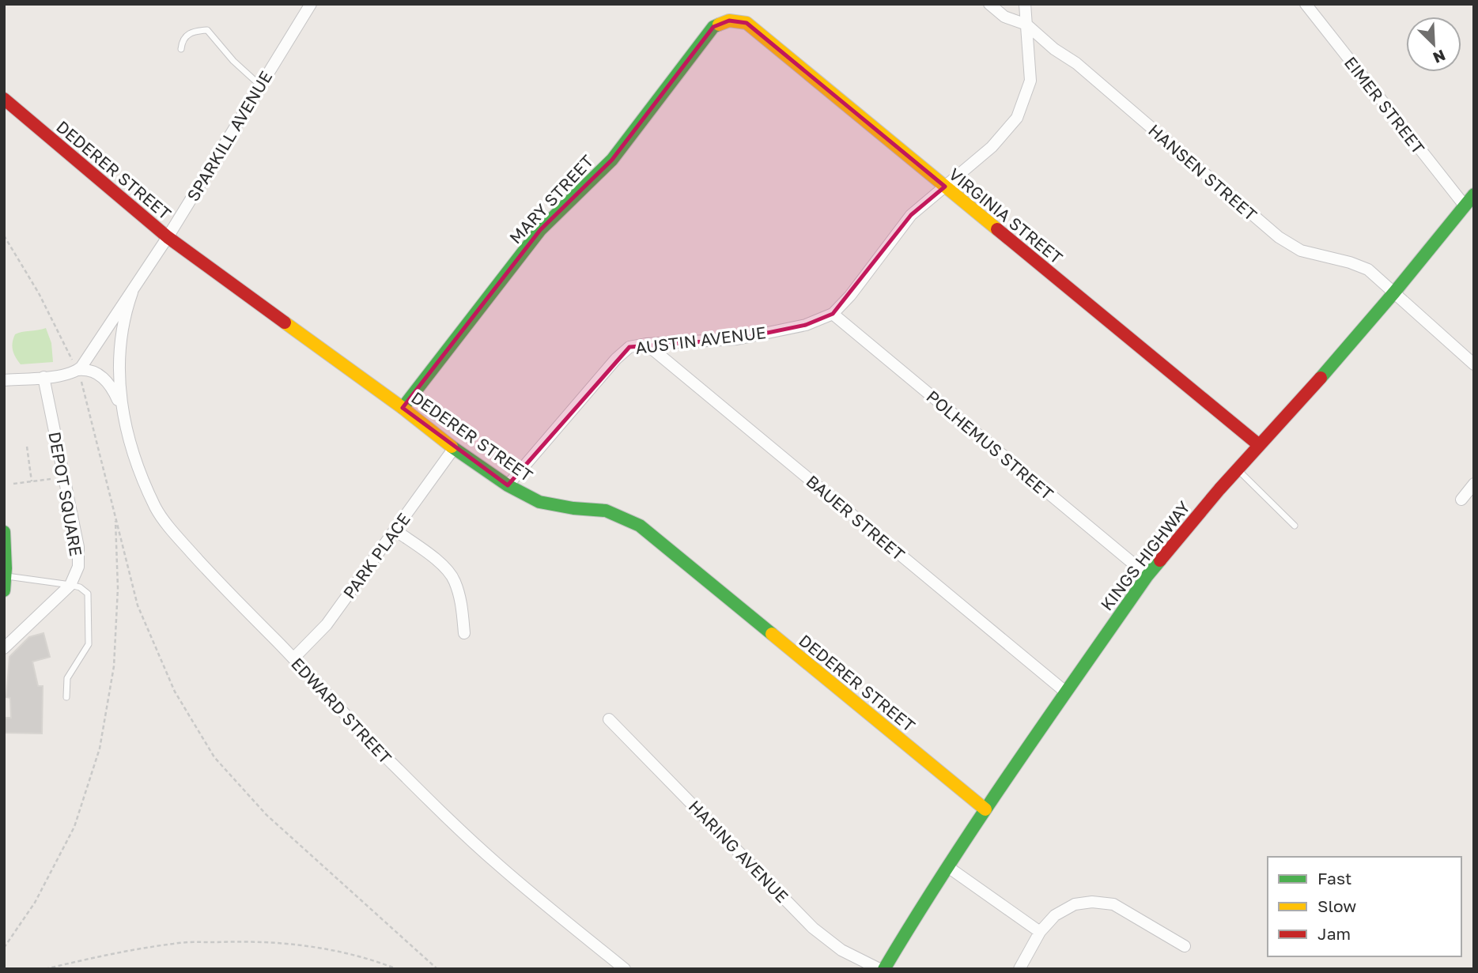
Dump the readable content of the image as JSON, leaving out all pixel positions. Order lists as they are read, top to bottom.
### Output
{
  "streets": {
    "street": [
      "EIMER STREET",
      "SPARKILL AVENUE",
      "DEDERER STREET",
      "HANSEN STREET",
      "MARY STREET",
      "VIRGINIA STREET",
      "AUSTIN AVENUE",
      "POLHEMUS STREET",
      "DEPOT SQUARE",
      "BAUER STREET",
      "PARK PLACE",
      "KINGS HIGHWAY",
      "EDWARD STREET",
      "HARING AVENUE"
    ]
  },
  "crossings": [
    ["EIMER STREET", "KINGS HIGHWAY"],
    ["SPARKILL AVENUE", "DEDERER STREET"],
    ["DEDERER STREET", "MARY STREET"],
    ["DEDERER STREET", "AUSTIN AVENUE"],
    ["DEDERER STREET", "PARK PLACE"],
    ["DEDERER STREET", "KINGS HIGHWAY"],
    ["HANSEN STREET", "AUSTIN AVENUE"],
    ["HANSEN STREET", "KINGS HIGHWAY"],
    ["MARY STREET", "VIRGINIA STREET"],
    ["VIRGINIA STREET", "AUSTIN AVENUE"],
    ["VIRGINIA STREET", "KINGS HIGHWAY"],
    ["AUSTIN AVENUE", "POLHEMUS STREET"],
    ["AUSTIN AVENUE", "BAUER STREET"],
    ["POLHEMUS STREET", "KINGS HIGHWAY"],
    ["BAUER STREET", "KINGS HIGHWAY"],
    ["PARK PLACE", "EDWARD STREET"]
  ],
  "legend": ["Fast", "Slow", "Jam"],
  "north": "bottom right"
}
